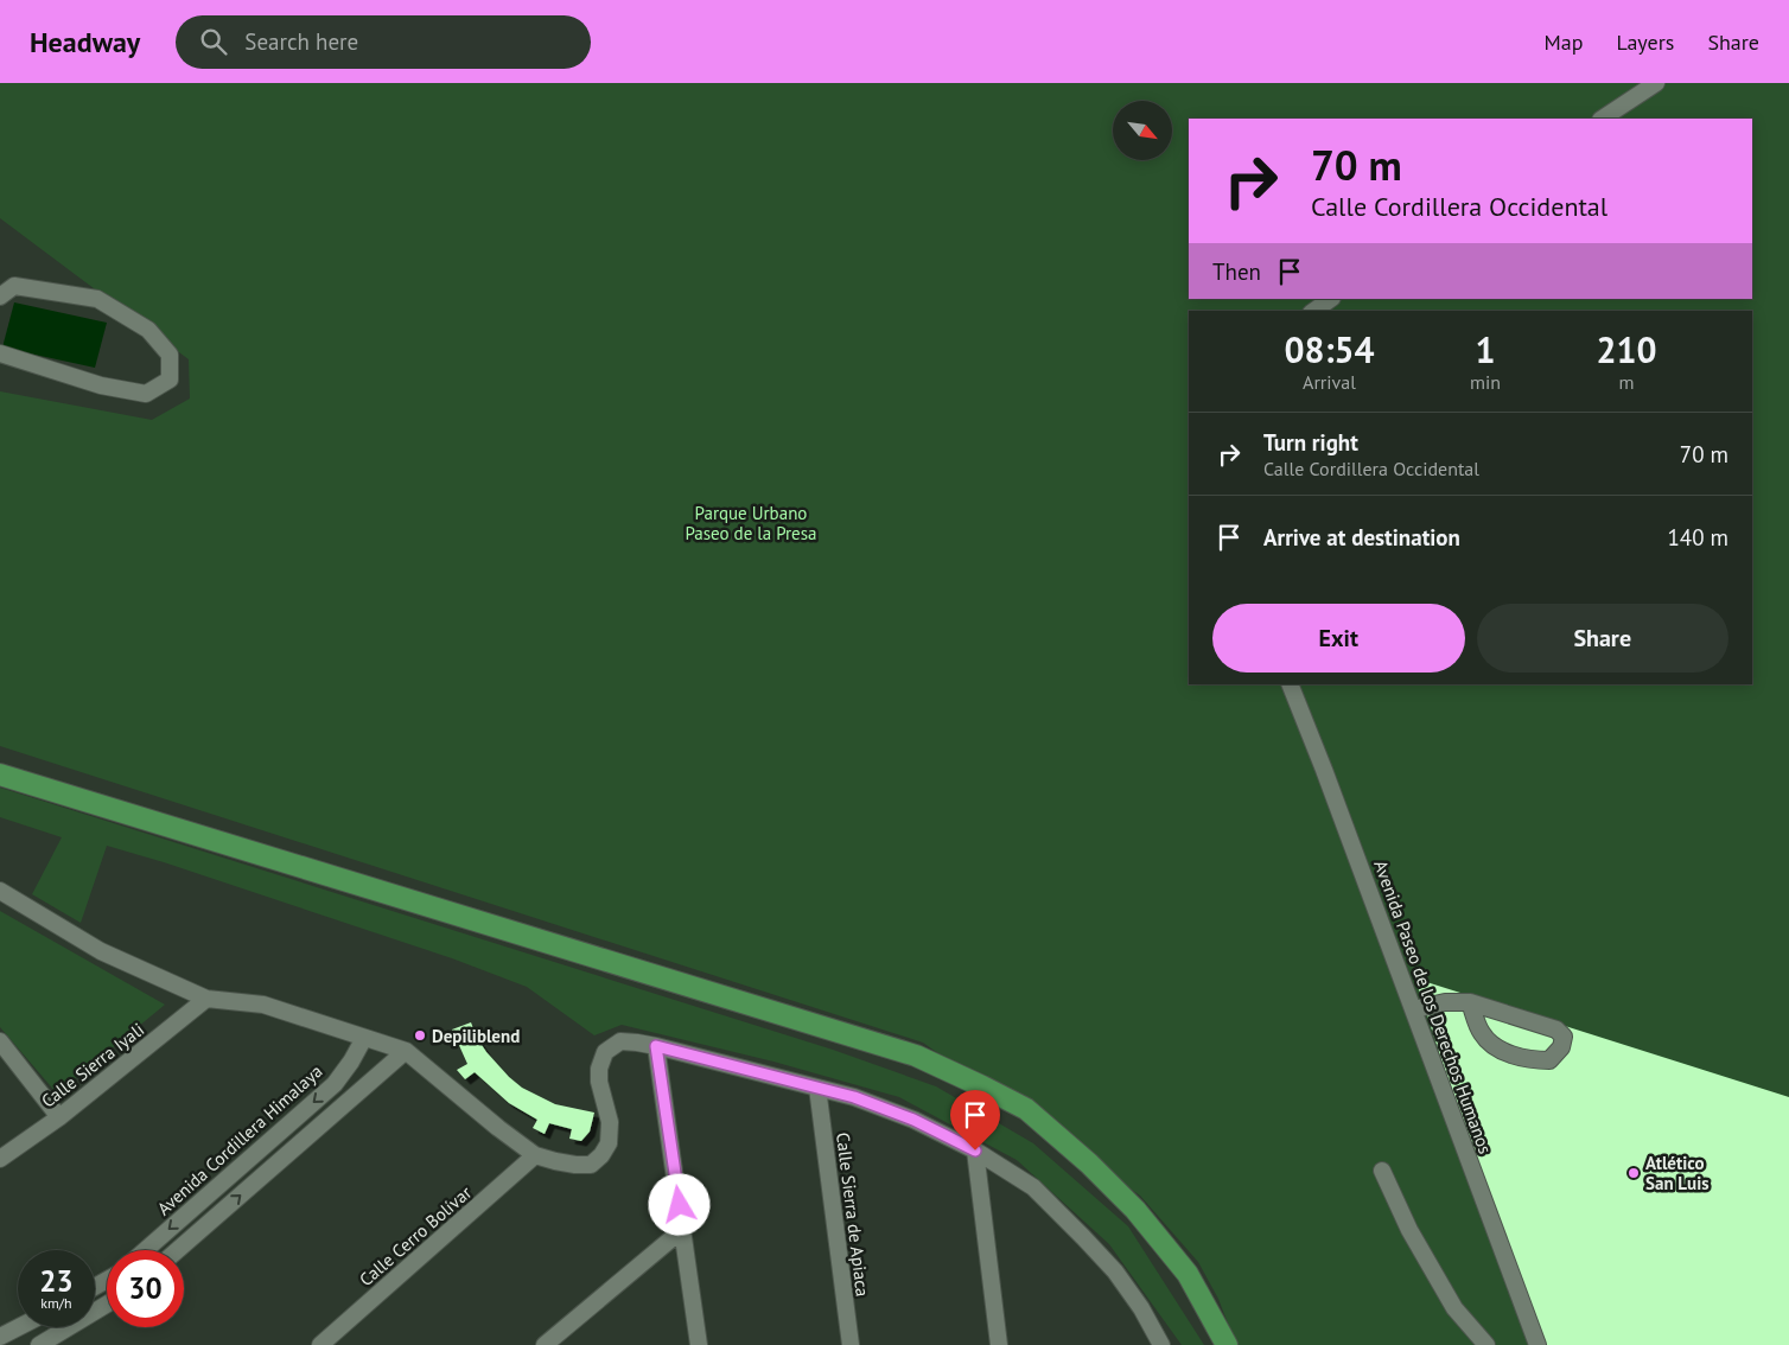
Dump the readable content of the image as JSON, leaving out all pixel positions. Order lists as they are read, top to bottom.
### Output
{
  "streets": {
    "street": [
      "Avenida Paseo de los Derechos Humanos",
      "Calle Sierra Iyali",
      "Avenida Cordillera Himalaya",
      "Calle Sierra de Apiaca",
      "Calle Cerro Bolívar"
    ]
  },
  "parks": ["Parque Urbano Paseo de la Presa"],
  "places": ["Depiliblend", "Atlético San Luis"],
  "north": "bottom right",
  "page": {
    "header": "Headway",
    "search": "Search here",
    "nav": ["Map", "Layers", "Share"],
    "turn": ["70 m", "Calle Cordillera Occidental"],
    "then": "Then",
    "eta": [
      "08:54",
      "Arrival",
      "1",
      "min",
      "210",
      "m"
    ],
    "list": [
      {
        "name": "Turn right",
        "note": "Calle Cordillera Occidental",
        "value": "70 m"
      },
      {
        "name": "Arrive at destination",
        "value": "140 m"
      }
    ],
    "buttons": ["Exit", "Share"],
    "speed": "23 km/h",
    "limit": "30"
  }
}
